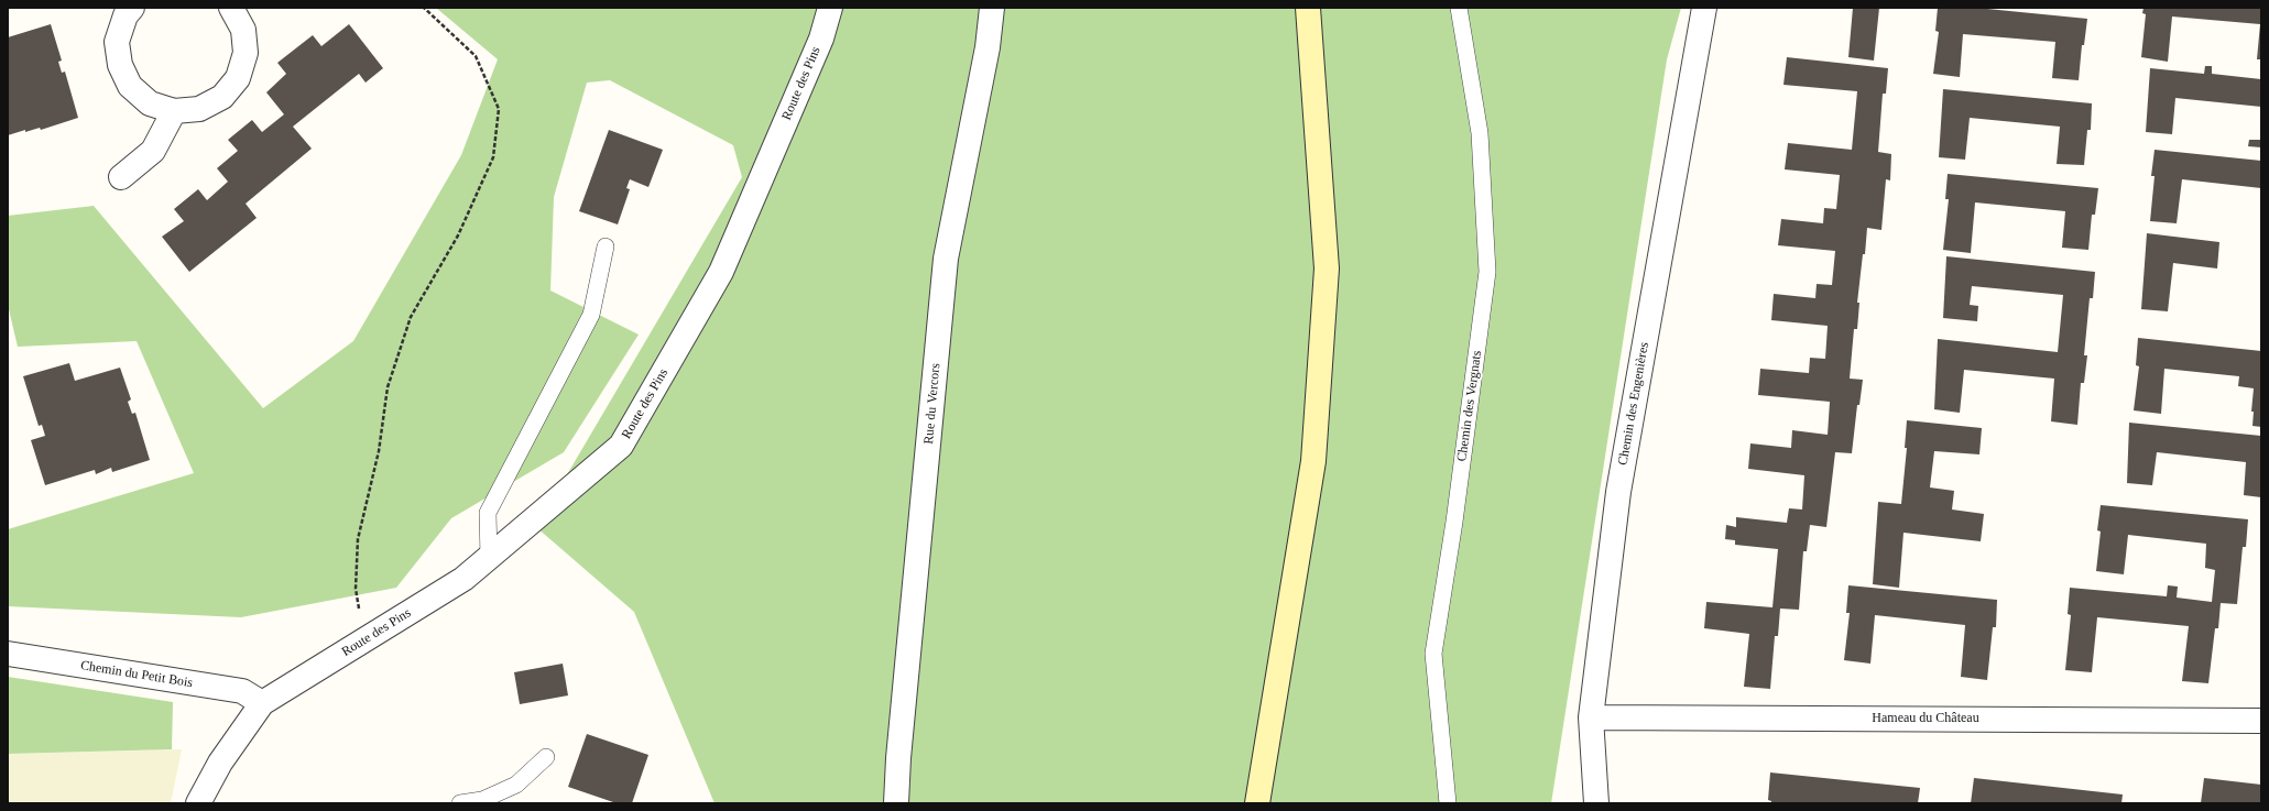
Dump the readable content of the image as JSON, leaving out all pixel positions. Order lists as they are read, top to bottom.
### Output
{
  "streets": {
    "street": [
      "Route des Pins",
      "Rue du Vercors",
      "Chemin des Engenières",
      "Chemin du Petit Bois",
      "Hameau du Château"
    ],
    "lane": ["Chemin des Vergnats"]
  },
  "crossings": [
    ["Route des Pins", "Chemin du Petit Bois"],
    ["Chemin des Engenières", "Hameau du Château"]
  ]
}
